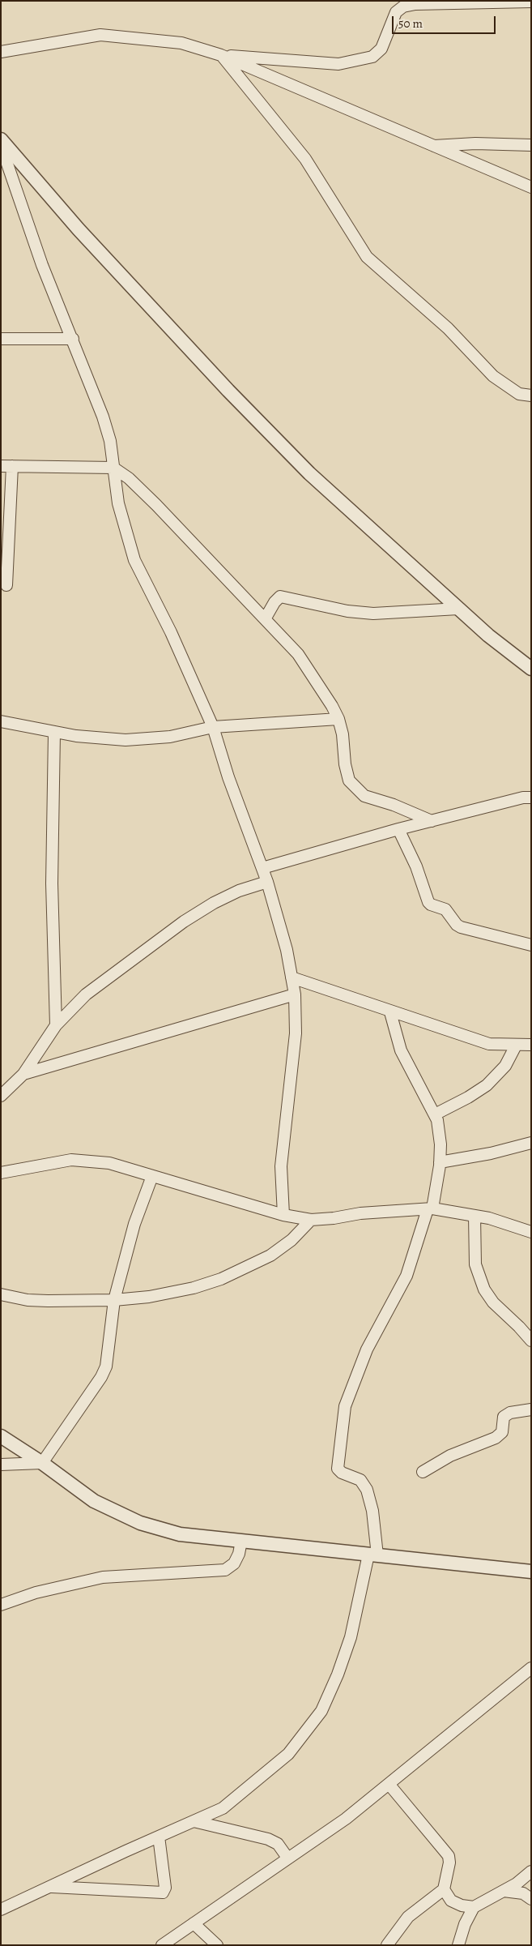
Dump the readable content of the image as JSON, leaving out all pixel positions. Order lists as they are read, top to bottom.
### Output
{
  "scale_bar": "50 m"
}
